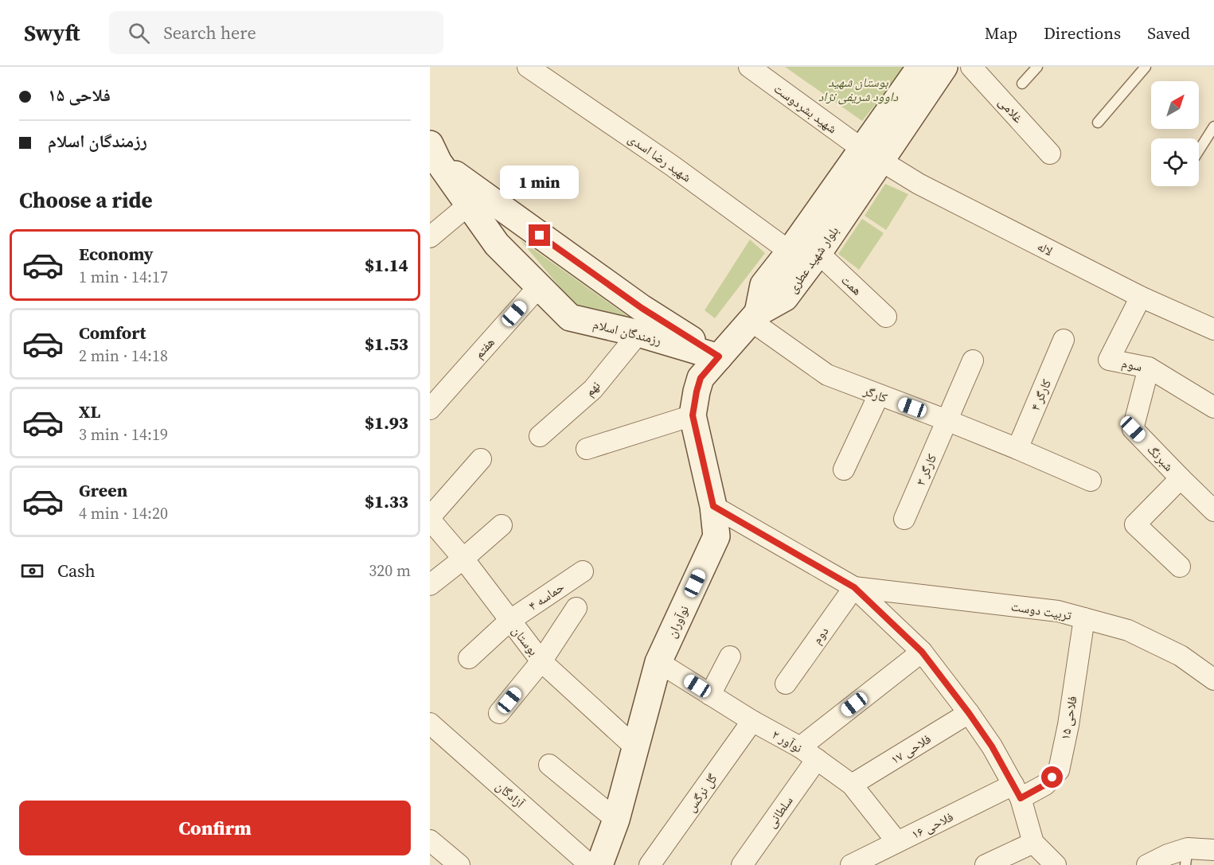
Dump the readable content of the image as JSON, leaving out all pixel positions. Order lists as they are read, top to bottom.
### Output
{
  "streets": {
    "street": [
      "شهید بشردوست",
      "غلامی",
      "شهید رضا اسدی",
      "لاله",
      "بلوار شهید عطری",
      "همت",
      "رزمندگان اسلام",
      "هفتم",
      "سوم",
      "نهم",
      "کارگر",
      "کارگر ۴",
      "شبرنگ",
      "کارگر ۳",
      "حماسه ۴",
      "تربیت دوست",
      "نوآوران",
      "دوم",
      "بوستان",
      "فلاحی ۱۵",
      "نوآور ۲",
      "فلاحی ۱۷",
      "گل نرگس",
      "آزادگان",
      "سلطانی",
      "فلاحی ۱۶"
    ]
  },
  "crossings": [
    ["شهید بشردوست", "لاله"],
    ["شهید بشردوست", "بلوار شهید عطری"],
    ["شهید رضا اسدی", "بلوار شهید عطری"],
    ["لاله", "بلوار شهید عطری"],
    ["لاله", "سوم"],
    ["بلوار شهید عطری", "همت"],
    ["بلوار شهید عطری", "کارگر"],
    ["بلوار شهید عطری", "نوآوران"],
    ["رزمندگان اسلام", "هفتم"],
    ["رزمندگان اسلام", "نهم"],
    ["رزمندگان اسلام", "نوآوران"],
    ["سوم", "شبرنگ"],
    ["کارگر", "کارگر ۴"],
    ["کارگر", "کارگر ۳"],
    ["کارگر", "نوآوران"],
    ["حماسه ۴", "بوستان"],
    ["تربیت دوست", "دوم"],
    ["تربیت دوست", "فلاحی ۱۵"],
    ["نوآوران", "بوستان"],
    ["نوآوران", "نوآور ۲"],
    ["فلاحی ۱۵", "فلاحی ۱۶"],
    ["نوآور ۲", "فلاحی ۱۷"],
    ["نوآور ۲", "گل نرگس"],
    ["نوآور ۲", "سلطانی"],
    ["نوآور ۲", "فلاحی ۱۶"]
  ],
  "parks": ["بوستان شهید داوود شریفی نژاد"],
  "north": "top right",
  "page": {
    "header": "Swyft",
    "search": "Search here",
    "nav": ["Map", "Directions", "Saved"],
    "banner": ["فلاحی ۱۵", "رزمندگان اسلام"],
    "bubble": "1 min",
    "heading": "Choose a ride",
    "list": [
      {
        "name": "Economy",
        "note": "1 min · 14:17",
        "value": "$1.14"
      },
      {
        "name": "Comfort",
        "note": "2 min · 14:18",
        "value": "$1.53"
      },
      {
        "name": "XL",
        "note": "3 min · 14:19",
        "value": "$1.93"
      },
      {
        "name": "Green",
        "note": "4 min · 14:20",
        "value": "$1.33"
      }
    ],
    "pay": ["Cash", "320 m"],
    "buttons": "Confirm"
  }
}
